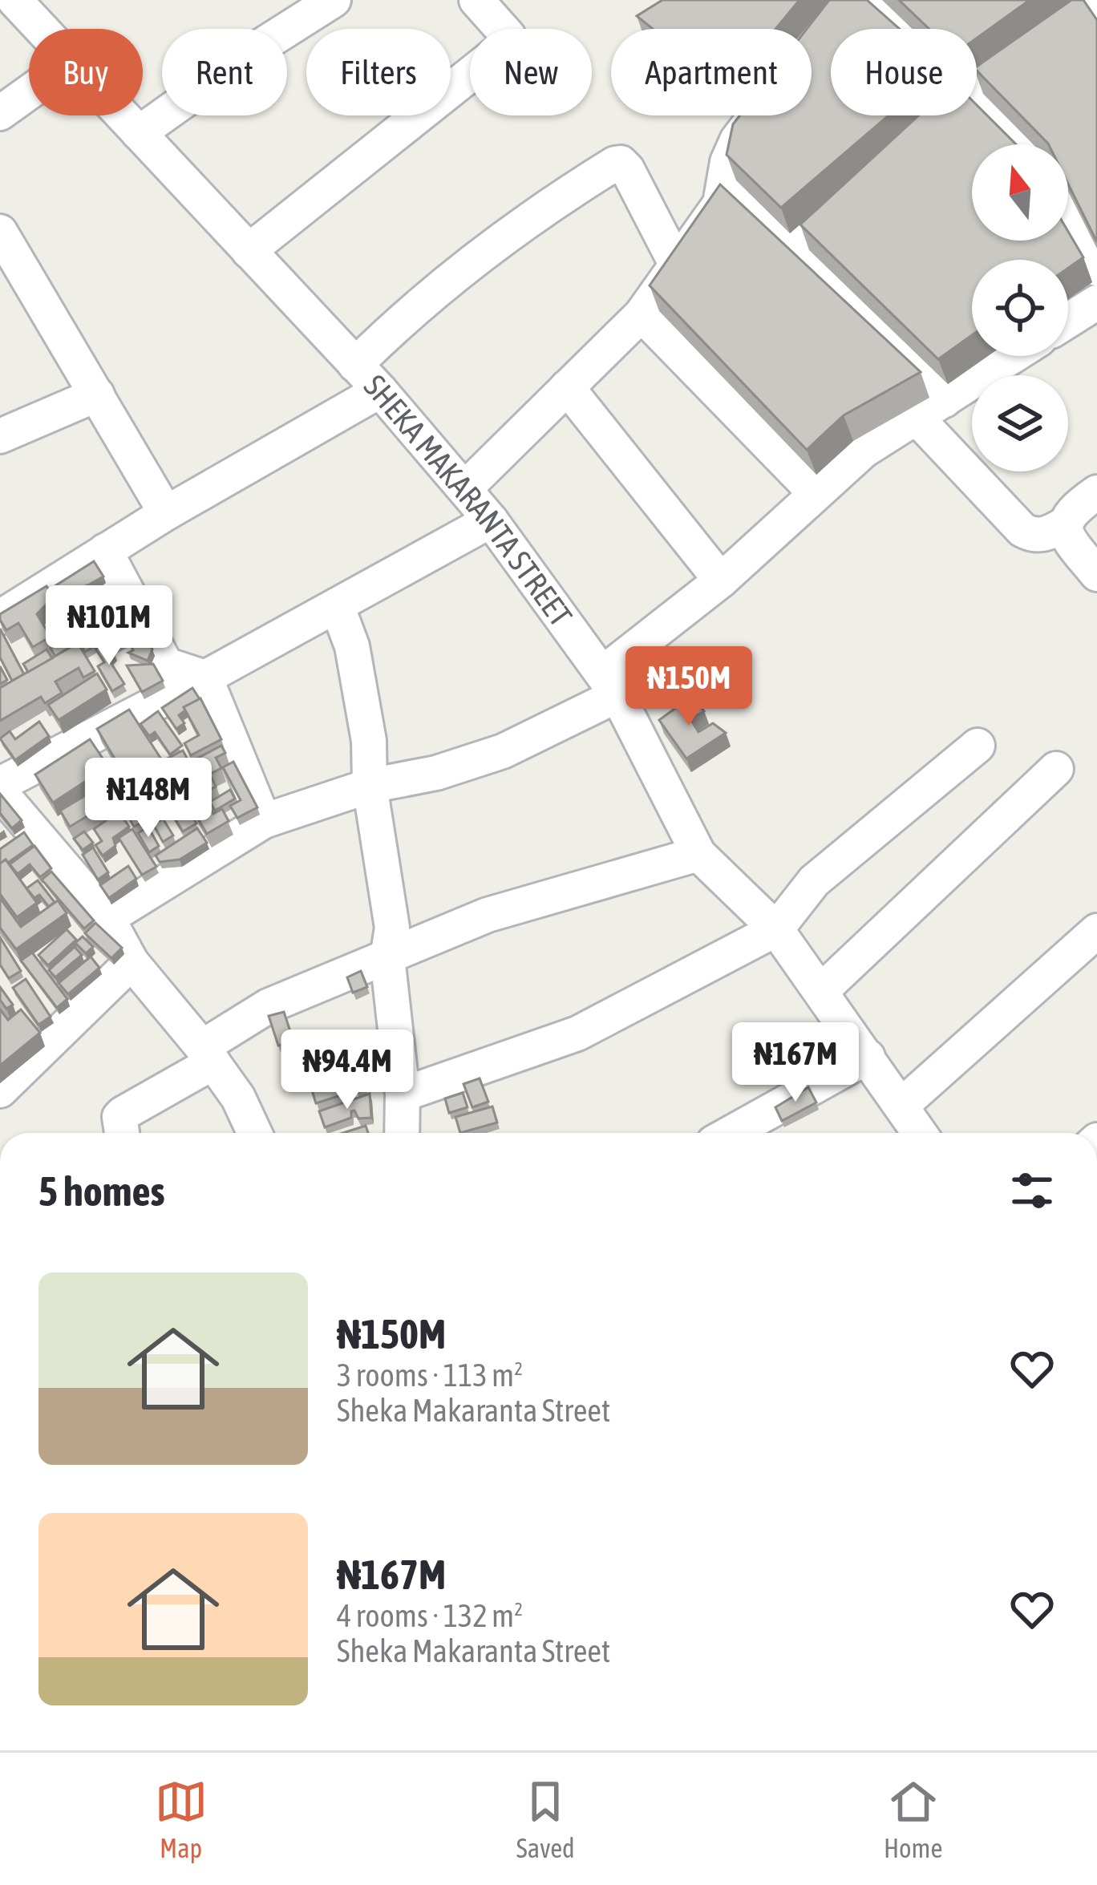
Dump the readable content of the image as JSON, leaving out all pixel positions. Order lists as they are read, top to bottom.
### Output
{
  "streets": {
    "street": ["SHEKA MAKARANTA STREET"]
  },
  "north": "top",
  "page": {
    "chip": [
      "Buy",
      "Rent",
      "Filters",
      "New",
      "Apartment",
      "House"
    ],
    "price": [
      "₦101M",
      "₦150M",
      "₦148M",
      "₦167M",
      "₦94.4M"
    ],
    "heading": "5 homes",
    "list": [
      {
        "name": "₦150M",
        "note": "3 rooms · 113 m² · Sheka Makaranta Street"
      },
      {
        "name": "₦167M",
        "note": "4 rooms · 132 m² · Sheka Makaranta Street"
      }
    ],
    "tabs": ["Map", "Saved", "Home"]
  }
}
